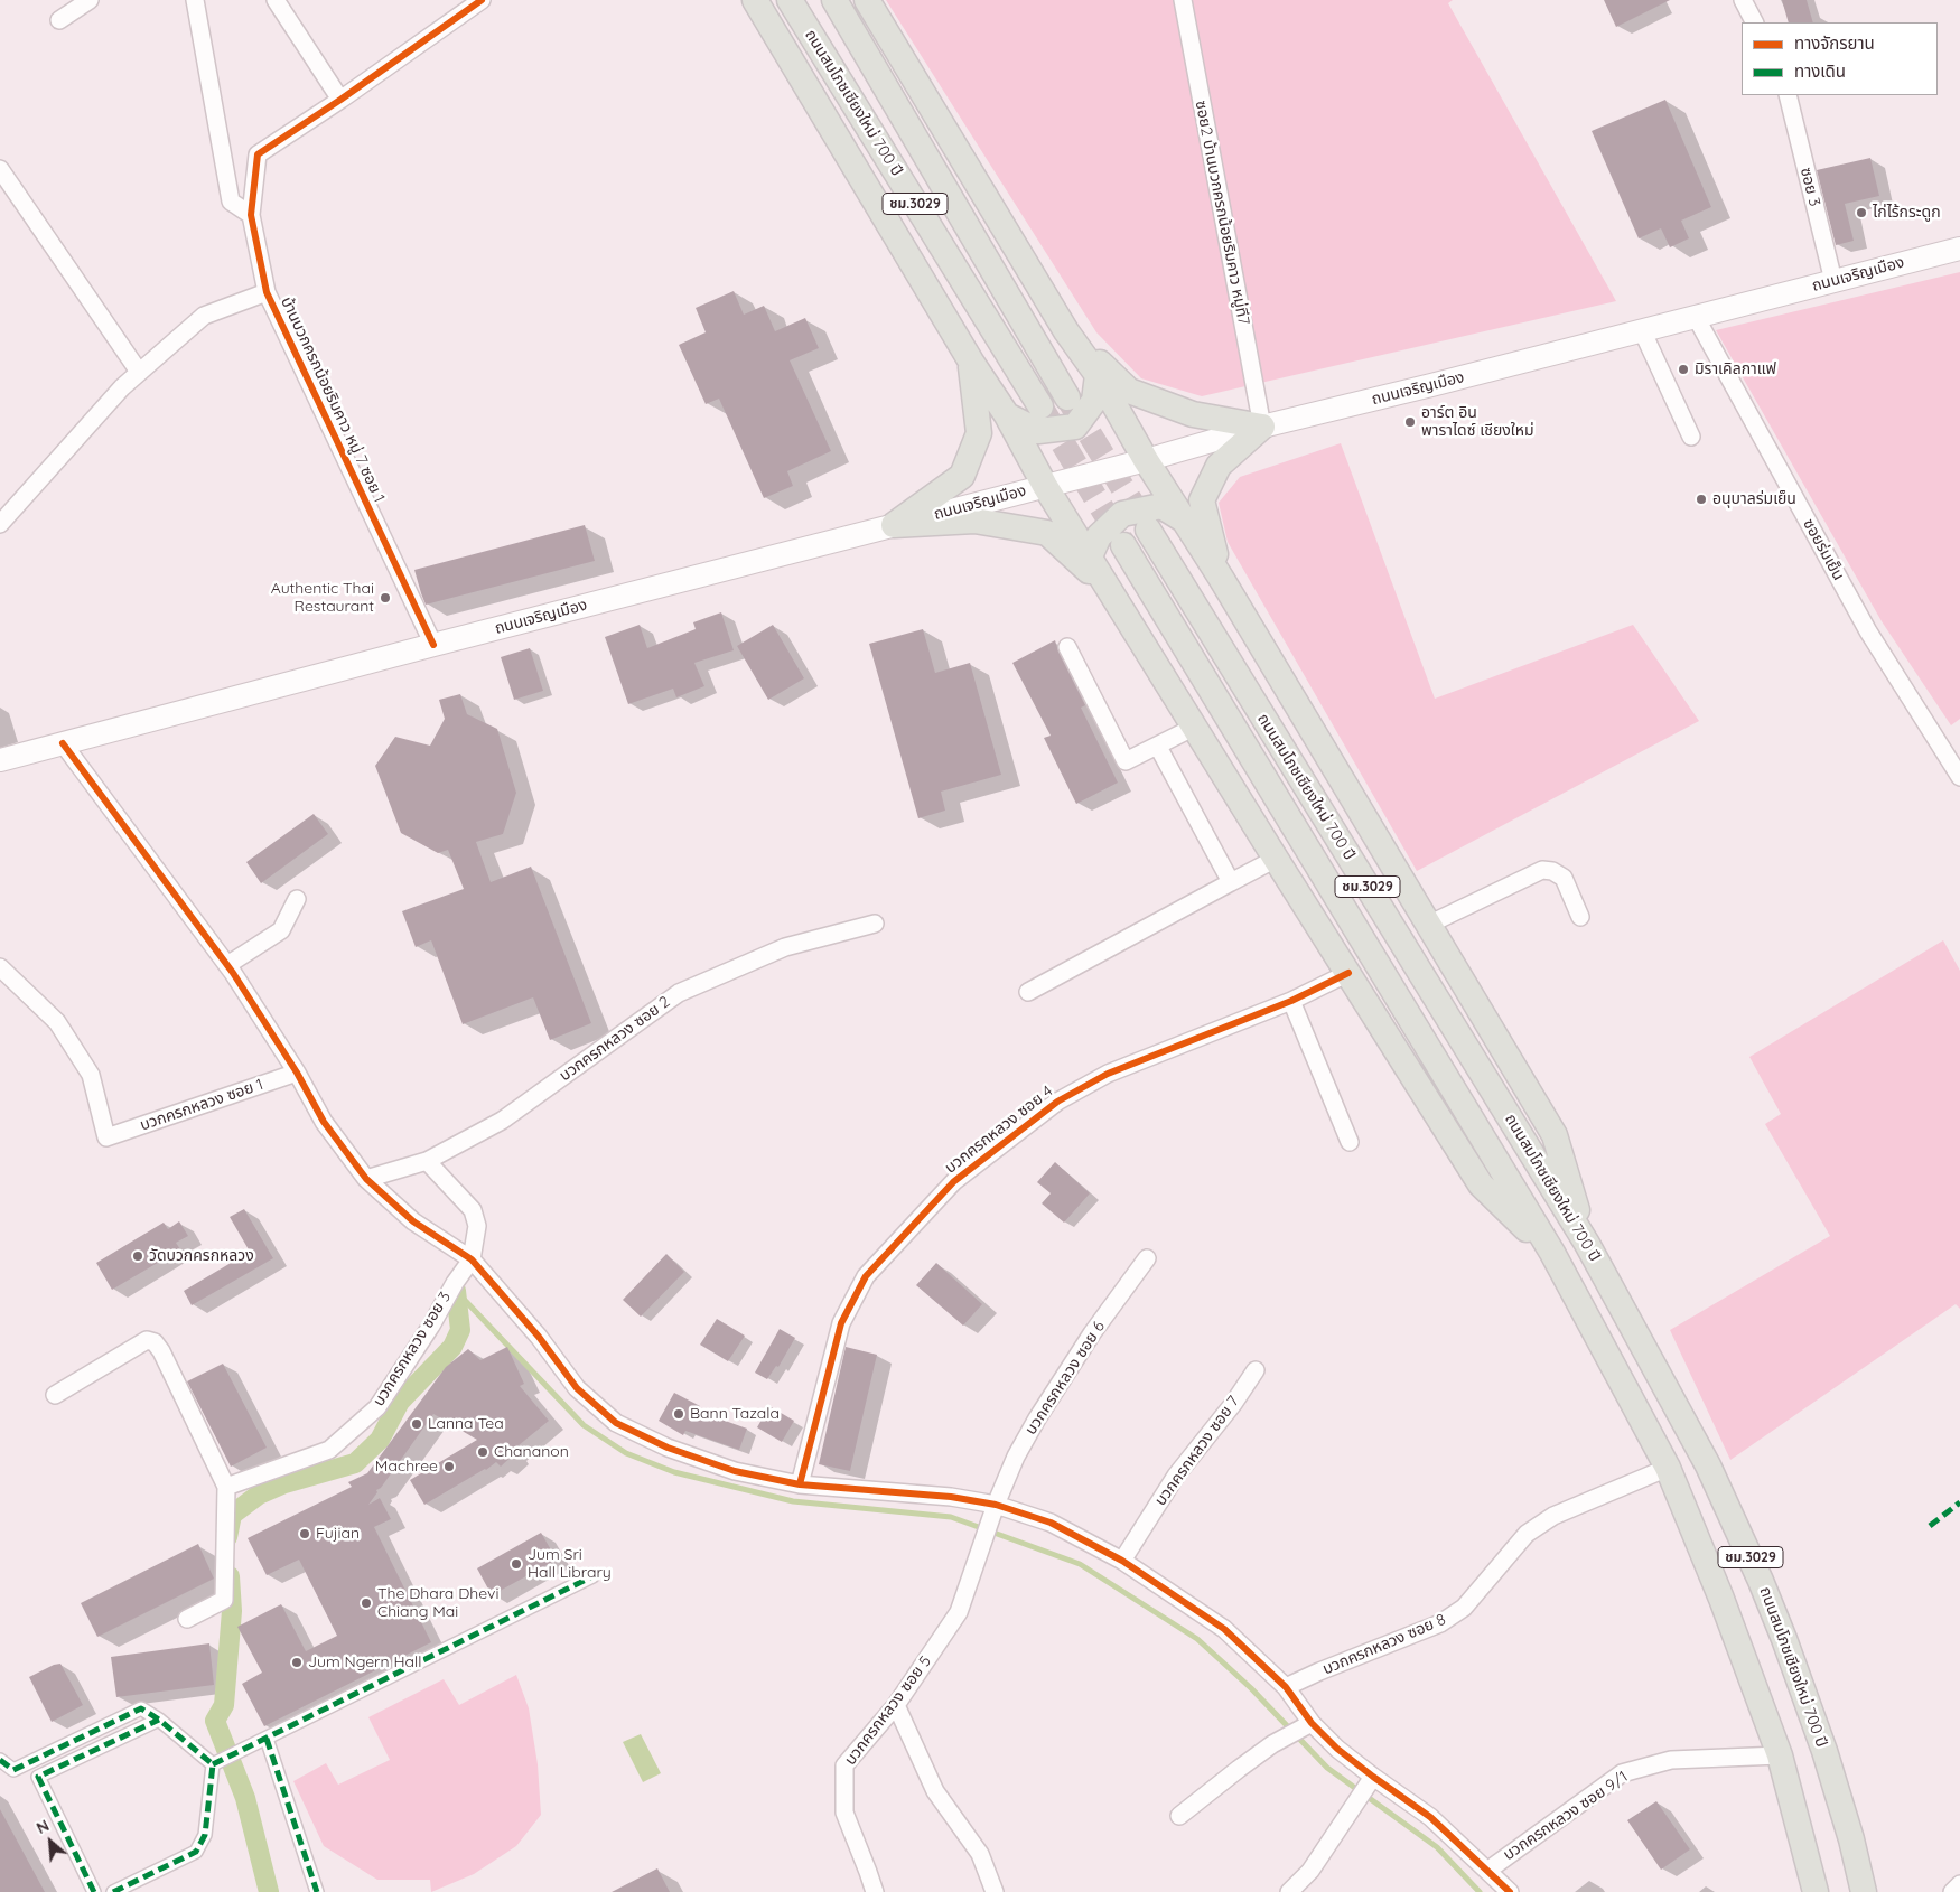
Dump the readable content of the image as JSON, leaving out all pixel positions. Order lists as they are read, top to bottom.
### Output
{
  "streets": {
    "main road": ["ถนนสมโภชเชียงใหม่ 700 ปี", "ชม.3029", "ถนนเจริญเมือง"],
    "street": [
      "ซอย 3",
      "ซอย2 บ้านบวกครกน้อยริมคาว หมู่ที7",
      "บ้านบวกครกน้อยริมคาว หมู่ 7 ซอย 1",
      "ซอยร่มเย็น",
      "บวกครกหลวง ซอย 2",
      "บวกครกหลวง ซอย 1",
      "บวกครกหลวง ซอย 4",
      "บวกครกหลวง ซอย 3",
      "บวกครกหลวง ซอย 6",
      "บวกครกหลวง ซอย 7",
      "บวกครกหลวง ซอย 8",
      "บวกครกหลวง ซอย 5",
      "บวกครกหลวง ซอย 9/1"
    ]
  },
  "crossings": [
    ["ถนนสมโภชเชียงใหม่ 700 ปี", "บวกครกหลวง ซอย 8"],
    ["ถนนสมโภชเชียงใหม่ 700 ปี", "บวกครกหลวง ซอย 9/1"],
    ["ซอย 3", "ถนนเจริญเมือง"],
    ["ซอย2 บ้านบวกครกน้อยริมคาว หมู่ที7", "ถนนเจริญเมือง"],
    ["ถนนเจริญเมือง", "บ้านบวกครกน้อยริมคาว หมู่ 7 ซอย 1"],
    ["ถนนเจริญเมือง", "ซอยร่มเย็น"],
    ["บวกครกหลวง ซอย 6", "บวกครกหลวง ซอย 5"]
  ],
  "places": [
    "ไก่ไร้กระดูก",
    "มิราเคิลกาแฟ",
    "อาร์ต อิน พาราไดซ์ เชียงใหม่",
    "อนุบาลร่มเย็น",
    "Authentic Thai Restaurant",
    "วัดบวกครกหลวง",
    "Bann Tazala",
    "Lanna Tea",
    "Chananon",
    "Machree",
    "Fujian",
    "Jum Sri Hall Library",
    "The Dhara Dhevi Chiang Mai",
    "Jum Ngern Hall"
  ],
  "legend": ["ทางจักรยาน", "ทางเดิน"],
  "north": "top left"
}
